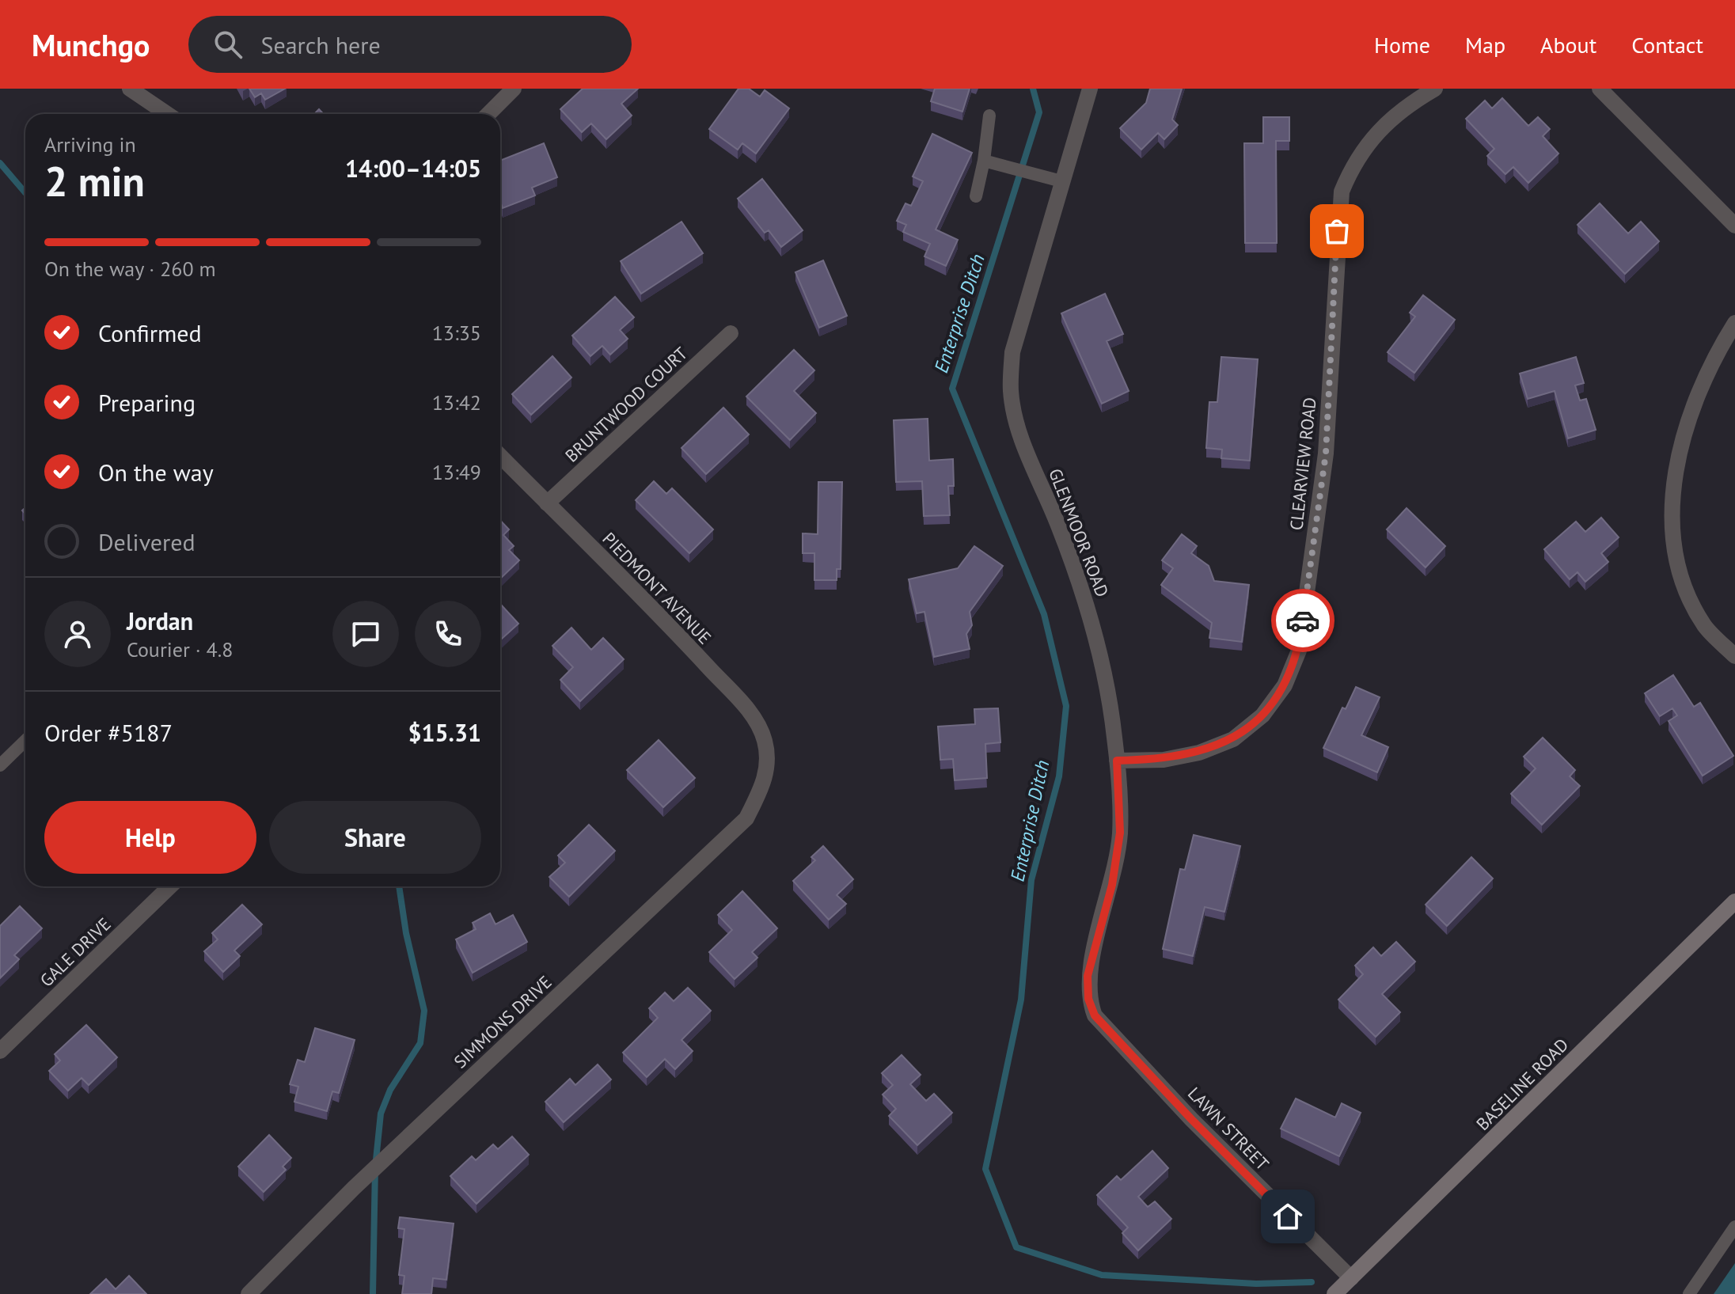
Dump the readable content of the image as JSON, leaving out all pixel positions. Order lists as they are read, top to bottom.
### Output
{
  "streets": {
    "street": [
      "BRUNTWOOD COURT",
      "CLEARVIEW ROAD",
      "GLENMOOR ROAD",
      "PIEDMONT AVENUE",
      "GALE DRIVE",
      "SIMMONS DRIVE",
      "BASELINE ROAD",
      "LAWN STREET"
    ]
  },
  "crossings": [
    ["BRUNTWOOD COURT", "PIEDMONT AVENUE"],
    ["CLEARVIEW ROAD", "GLENMOOR ROAD"],
    ["GLENMOOR ROAD", "LAWN STREET"],
    ["PIEDMONT AVENUE", "SIMMONS DRIVE"],
    ["BASELINE ROAD", "LAWN STREET"]
  ],
  "water": ["Enterprise Ditch"],
  "page": {
    "header": "Munchgo",
    "search": "Search here",
    "nav": [
      "Home",
      "Map",
      "About",
      "Contact"
    ],
    "heading": ["2 min", "Arriving in", "14:00–14:05"],
    "panel": [
      "Jordan",
      "Courier · 4.8",
      "Order #5187",
      "$15.31"
    ],
    "bar": "On the way · 260 m",
    "list": [
      ["Confirmed", "13:35"],
      ["Preparing", "13:42"],
      ["On the way", "13:49"],
      "Delivered"
    ],
    "buttons": ["Help", "Share"]
  }
}
